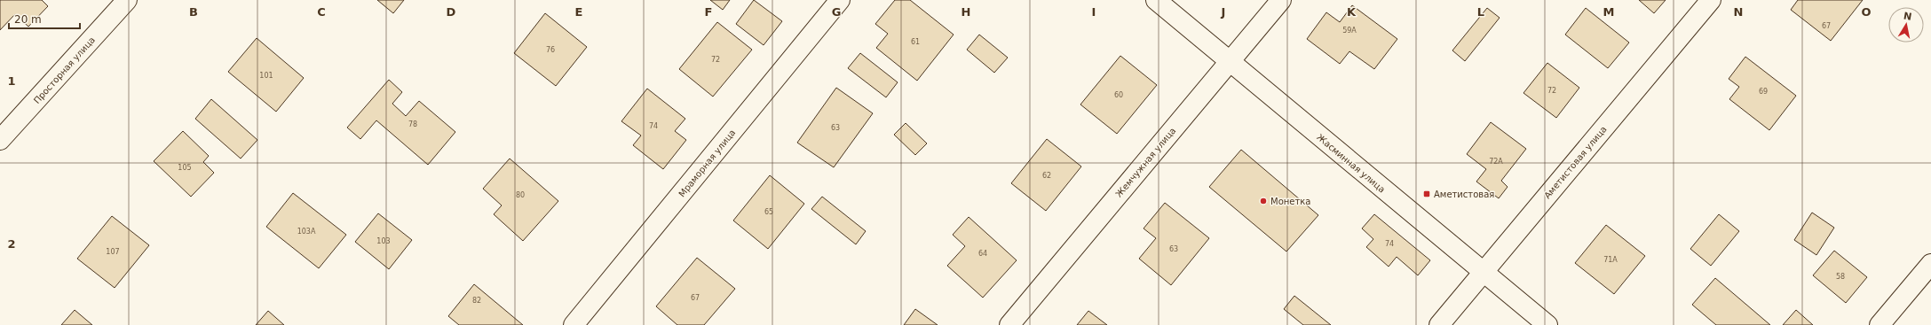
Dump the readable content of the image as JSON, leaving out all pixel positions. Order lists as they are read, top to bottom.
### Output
{
  "streets": {
    "street": [
      "Просторная улица",
      "Жемчужная улица",
      "Аметистовая улица",
      "Мраморная улица",
      "Жасминная улица"
    ]
  },
  "crossings": [
    ["Жемчужная улица", "Жасминная улица"],
    ["Аметистовая улица", "Жасминная улица"]
  ],
  "places": {
    "transit": ["Аметистовая"],
    "other": ["Монетка"]
  },
  "house_numbers": [
    "67",
    "59А",
    "61",
    "76",
    "72",
    "101",
    "72",
    "69",
    "60",
    "78",
    "74",
    "63",
    "72А",
    "105",
    "62",
    "80",
    "65",
    "103А",
    "103",
    "74",
    "63",
    "107",
    "64",
    "71А",
    "58",
    "67",
    "82"
  ],
  "scale_bar": "20 m",
  "north": "top",
  "grid": {
    "columns": [
      "B",
      "C",
      "D",
      "E",
      "F",
      "G",
      "H",
      "I",
      "J",
      "K",
      "L",
      "M",
      "N",
      "O"
    ],
    "rows": ["1", "2"]
  }
}
